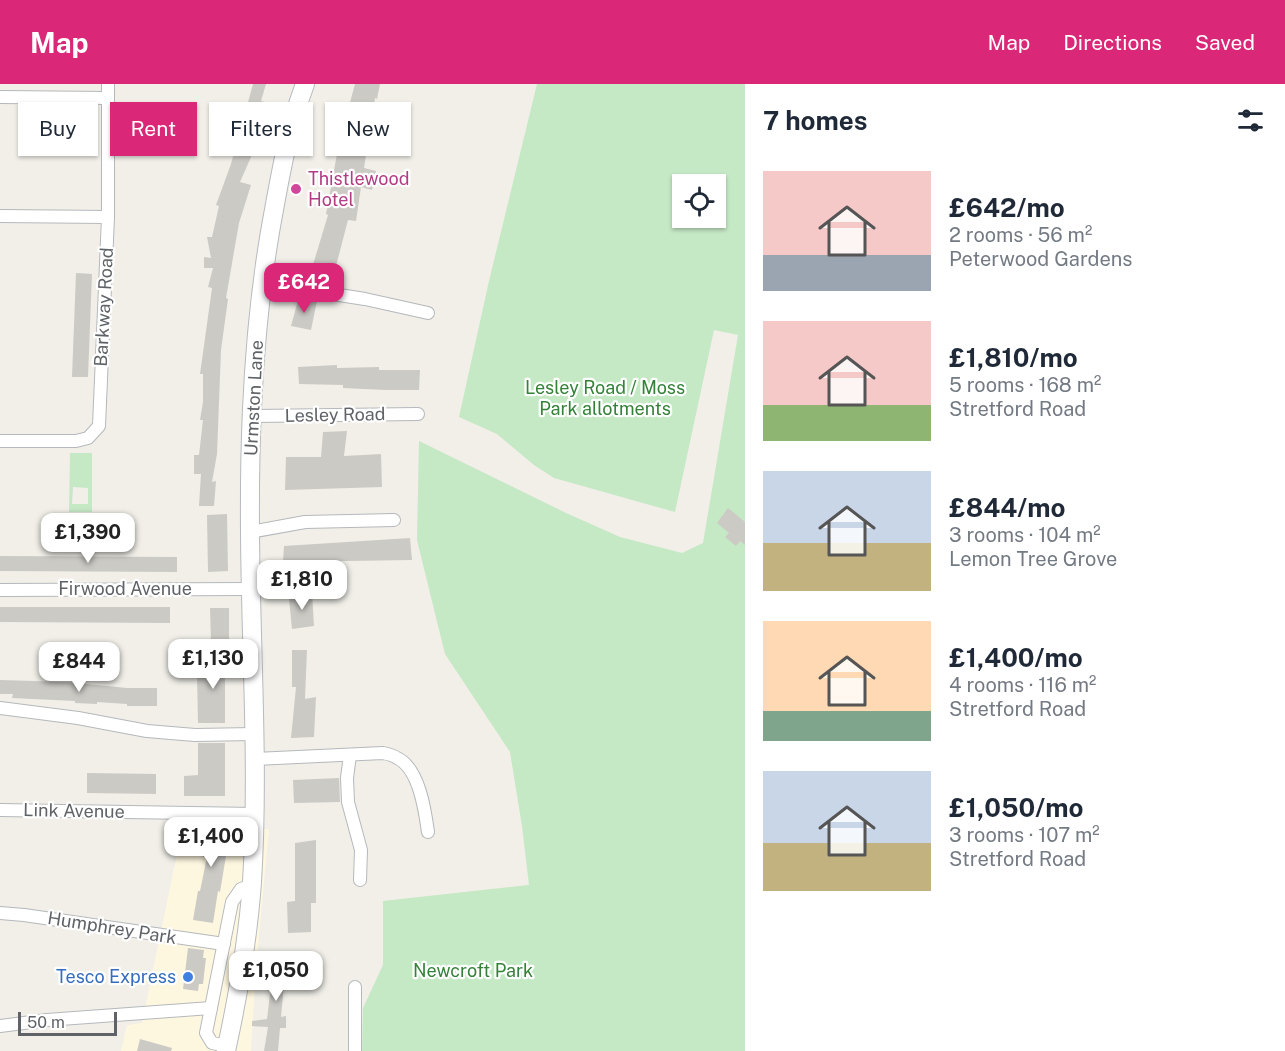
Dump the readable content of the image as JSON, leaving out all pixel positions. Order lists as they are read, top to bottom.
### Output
{
  "streets": {
    "main road": ["Urmston Lane"],
    "street": [
      "Barkway Road",
      "Lesley Road",
      "Firwood Avenue",
      "Link Avenue",
      "Humphrey Park"
    ]
  },
  "crossings": [
    ["Urmston Lane", "Lesley Road"],
    ["Urmston Lane", "Firwood Avenue"],
    ["Urmston Lane", "Link Avenue"]
  ],
  "parks": ["Lesley Road / Moss Park allotments", "Newcroft Park"],
  "places": ["Thistlewood Hotel", "Tesco Express"],
  "scale_bar": "50 m",
  "page": {
    "header": "Map",
    "nav": ["Map", "Directions", "Saved"],
    "heading": "7 homes",
    "chip": [
      "Buy",
      "Rent",
      "Filters",
      "New"
    ],
    "list": [
      {
        "name": "£642/mo",
        "note": "2 rooms · 56 m² · Peterwood Gardens"
      },
      {
        "name": "£1,810/mo",
        "note": "5 rooms · 168 m² · Stretford Road"
      },
      {
        "name": "£844/mo",
        "note": "3 rooms · 104 m² · Lemon Tree Grove"
      },
      {
        "name": "£1,400/mo",
        "note": "4 rooms · 116 m² · Stretford Road"
      },
      {
        "name": "£1,050/mo",
        "note": "3 rooms · 107 m² · Stretford Road"
      }
    ],
    "price": [
      "£642",
      "£1,390",
      "£1,810",
      "£1,130",
      "£844",
      "£1,400",
      "£1,050"
    ],
    "scale": "50 m"
  }
}
